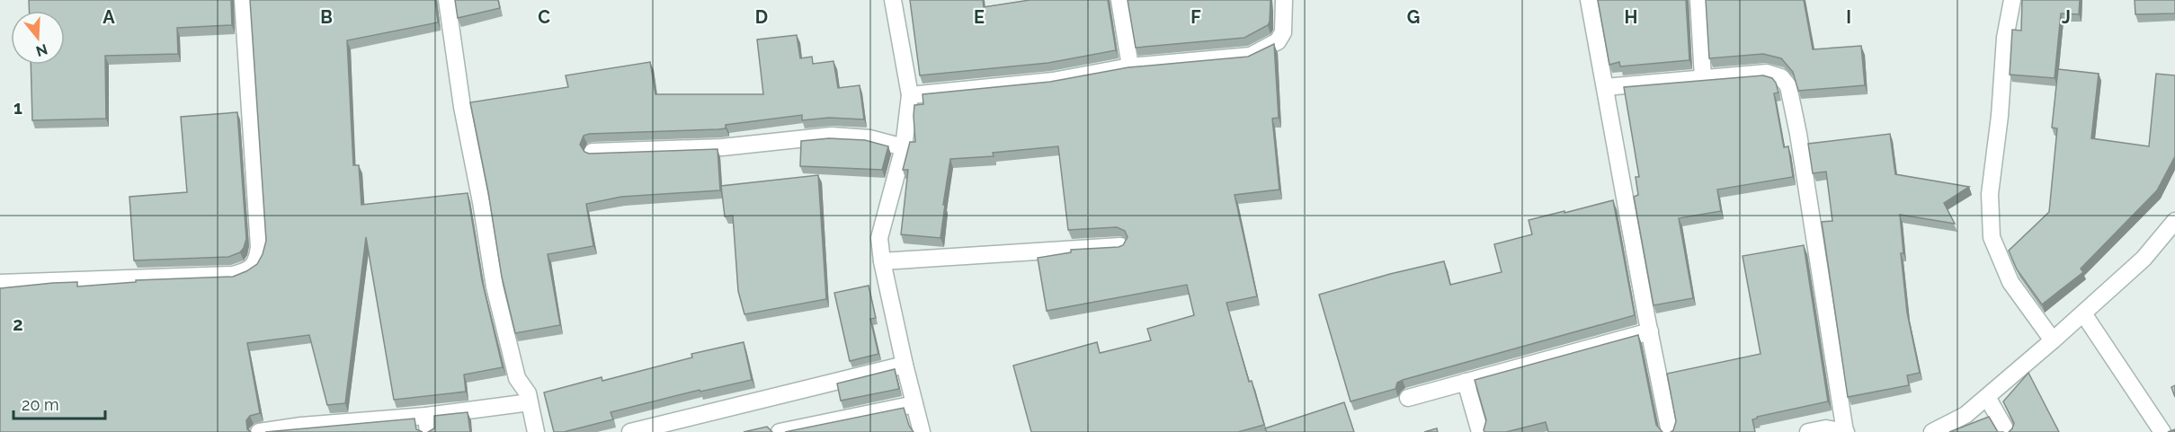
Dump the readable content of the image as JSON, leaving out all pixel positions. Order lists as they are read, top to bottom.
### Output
{
  "scale_bar": "20 m",
  "north": "bottom",
  "grid": {
    "columns": [
      "A",
      "B",
      "C",
      "D",
      "E",
      "F",
      "G",
      "H",
      "I",
      "J"
    ],
    "rows": ["1", "2"]
  }
}
